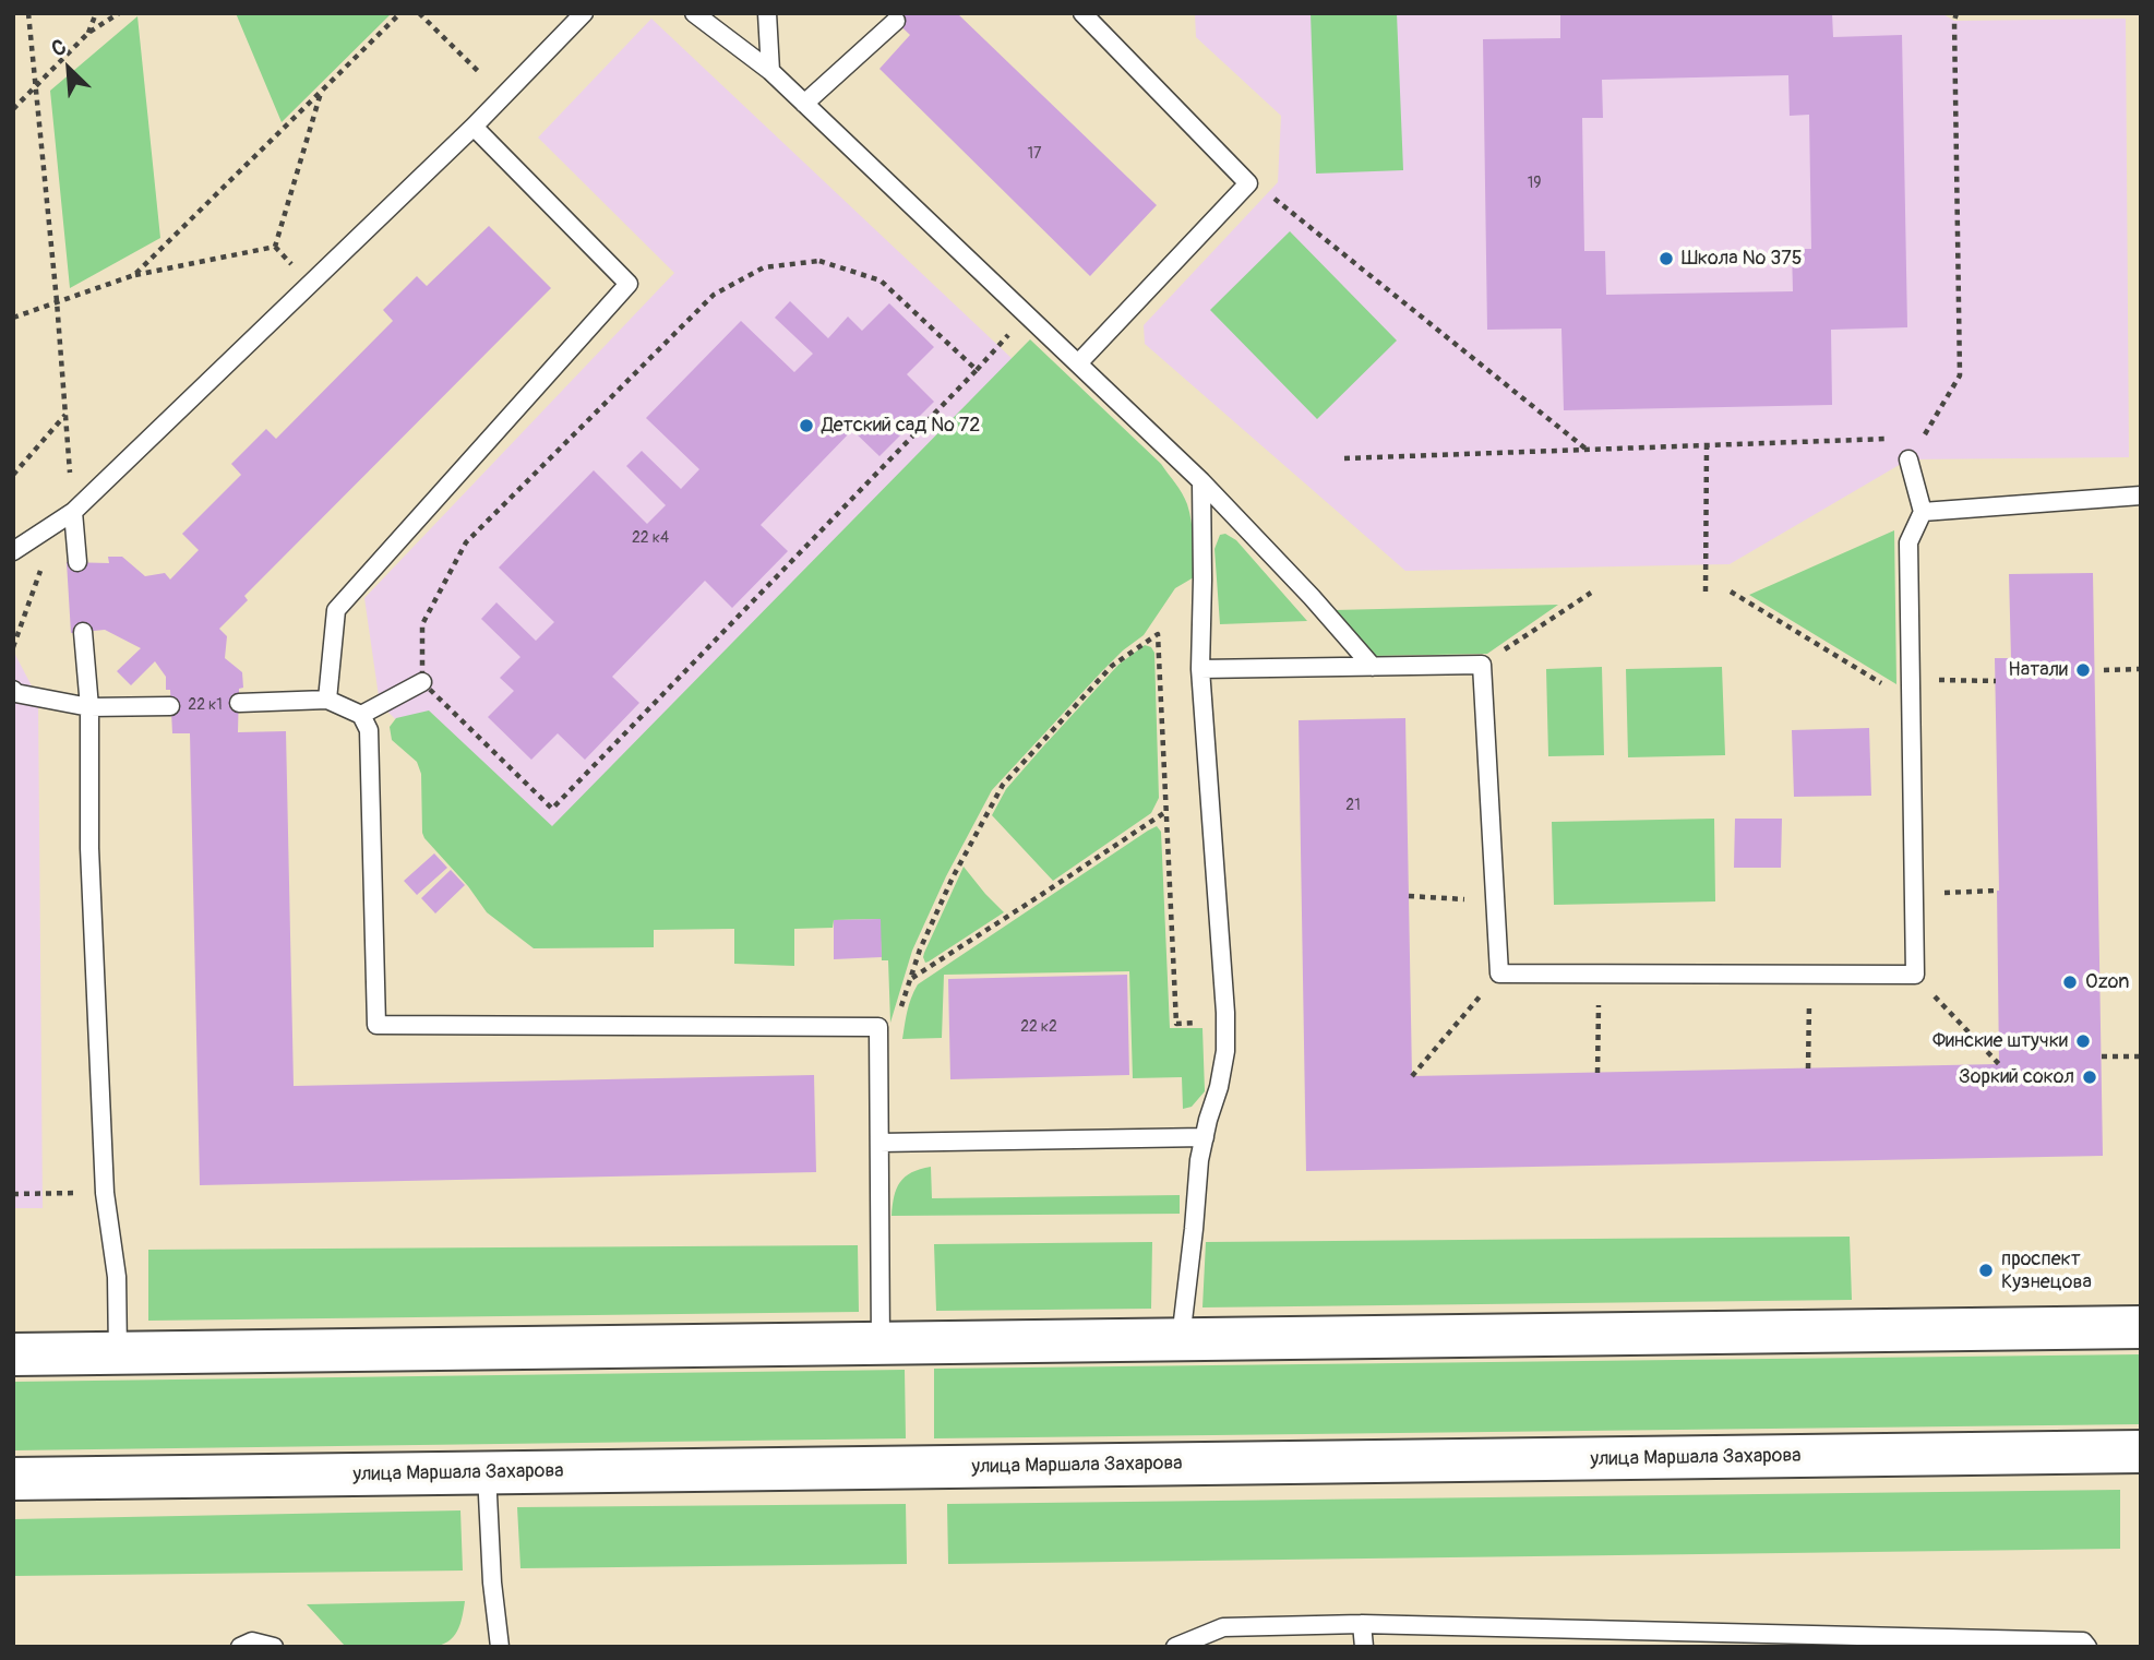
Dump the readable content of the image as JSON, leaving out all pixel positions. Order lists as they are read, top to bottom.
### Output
{
  "streets": {
    "street": ["улица Маршала Захарова"]
  },
  "places": [
    "Школа № 375",
    "Детский сад № 72",
    "Натали",
    "Ozon",
    "Финские штучки",
    "Зоркий сокол",
    "проспект Кузнецова"
  ],
  "house_numbers": [
    "17",
    "19",
    "22 к4",
    "22 к1",
    "21",
    "22 к2"
  ],
  "north": "top left"
}
